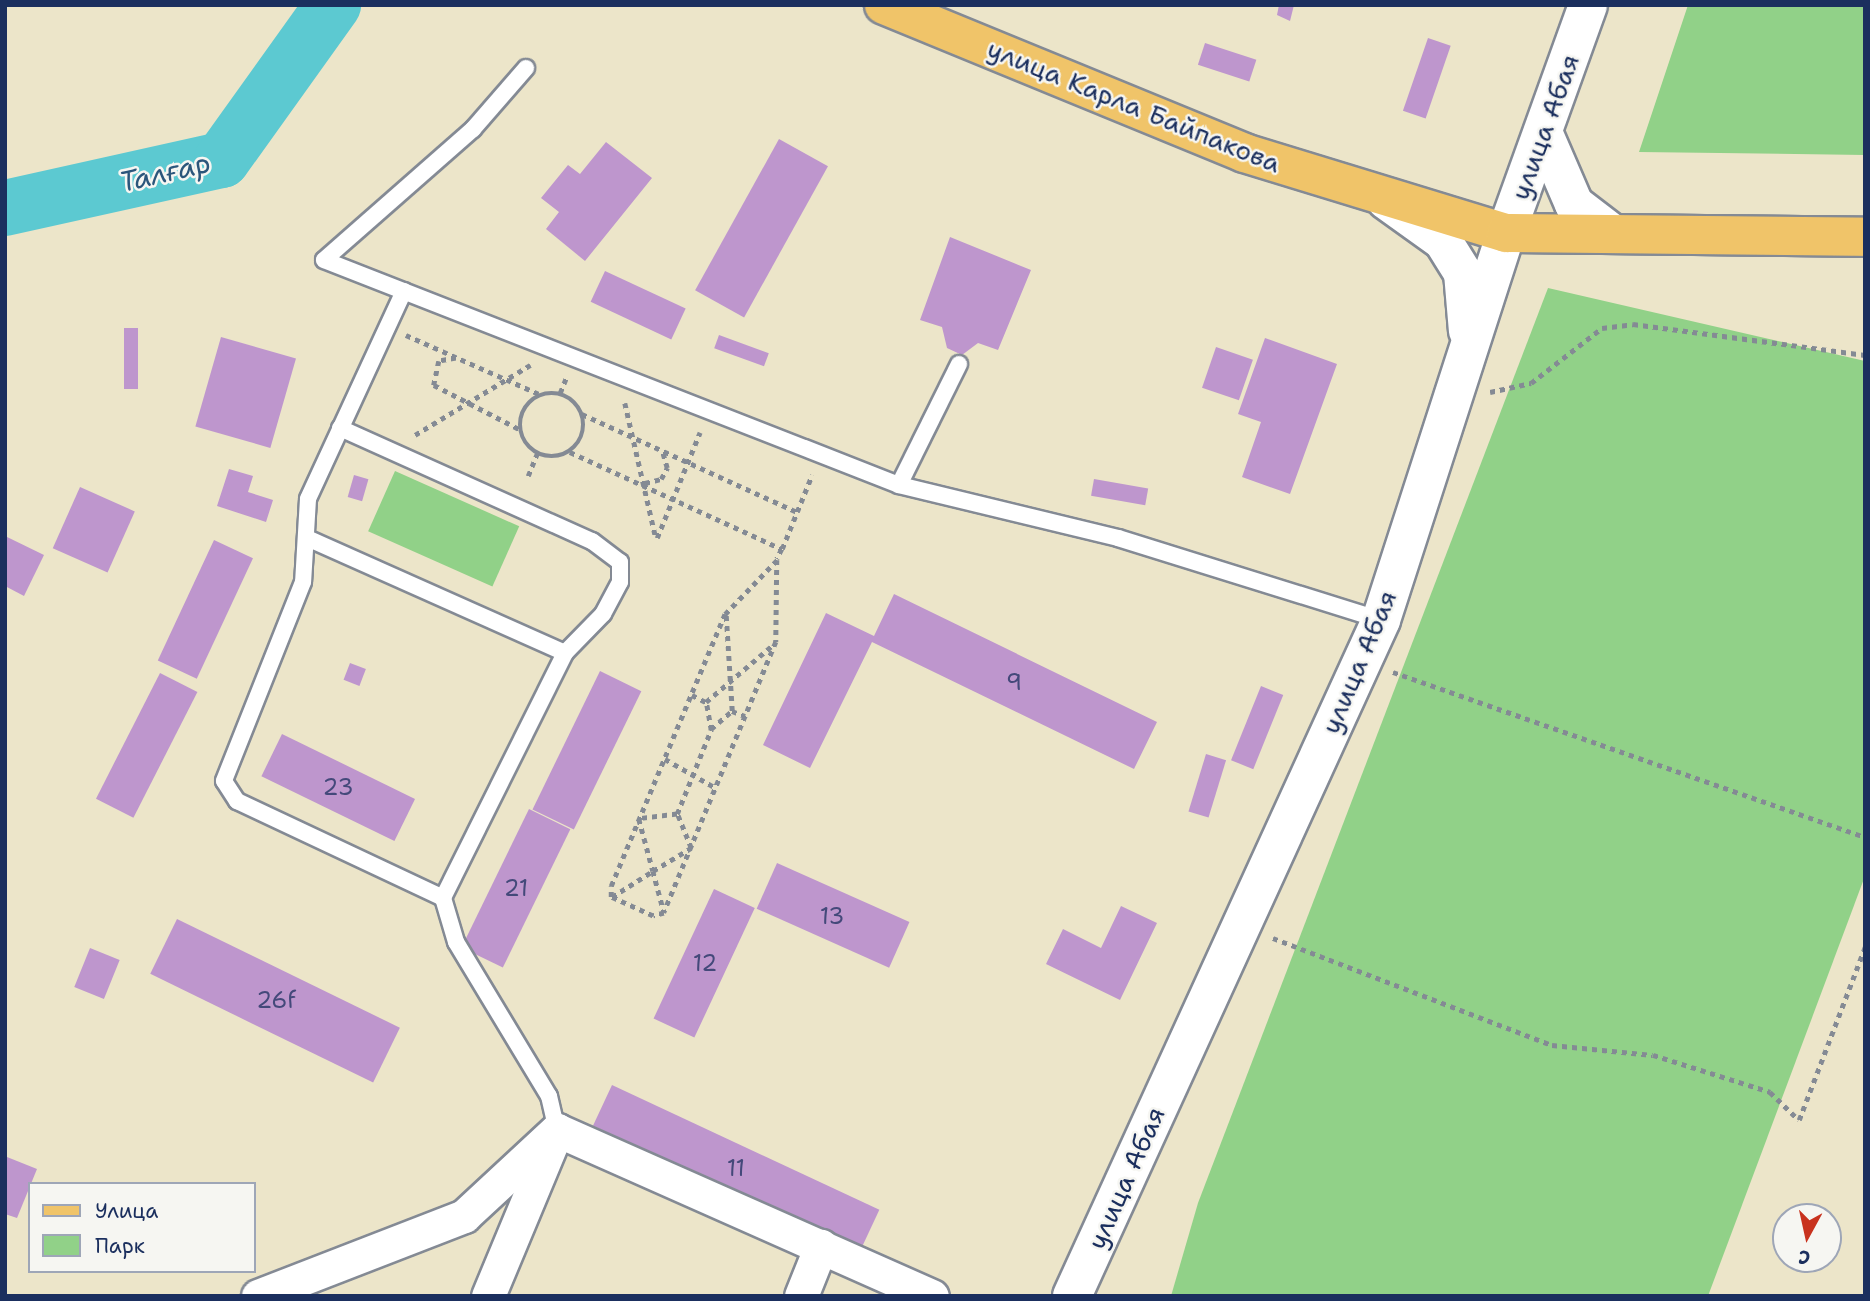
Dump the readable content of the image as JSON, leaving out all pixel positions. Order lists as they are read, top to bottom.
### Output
{
  "streets": {
    "main road": ["улица Карла Байпакова"],
    "street": ["улица Абая"]
  },
  "crossings": [
    ["улица Карла Байпакова", "улица Абая"]
  ],
  "water": ["Талғар"],
  "house_numbers": [
    "9",
    "23",
    "21",
    "13",
    "12",
    "26f",
    "11"
  ],
  "legend": ["Улица", "Парк"],
  "north": "bottom"
}
